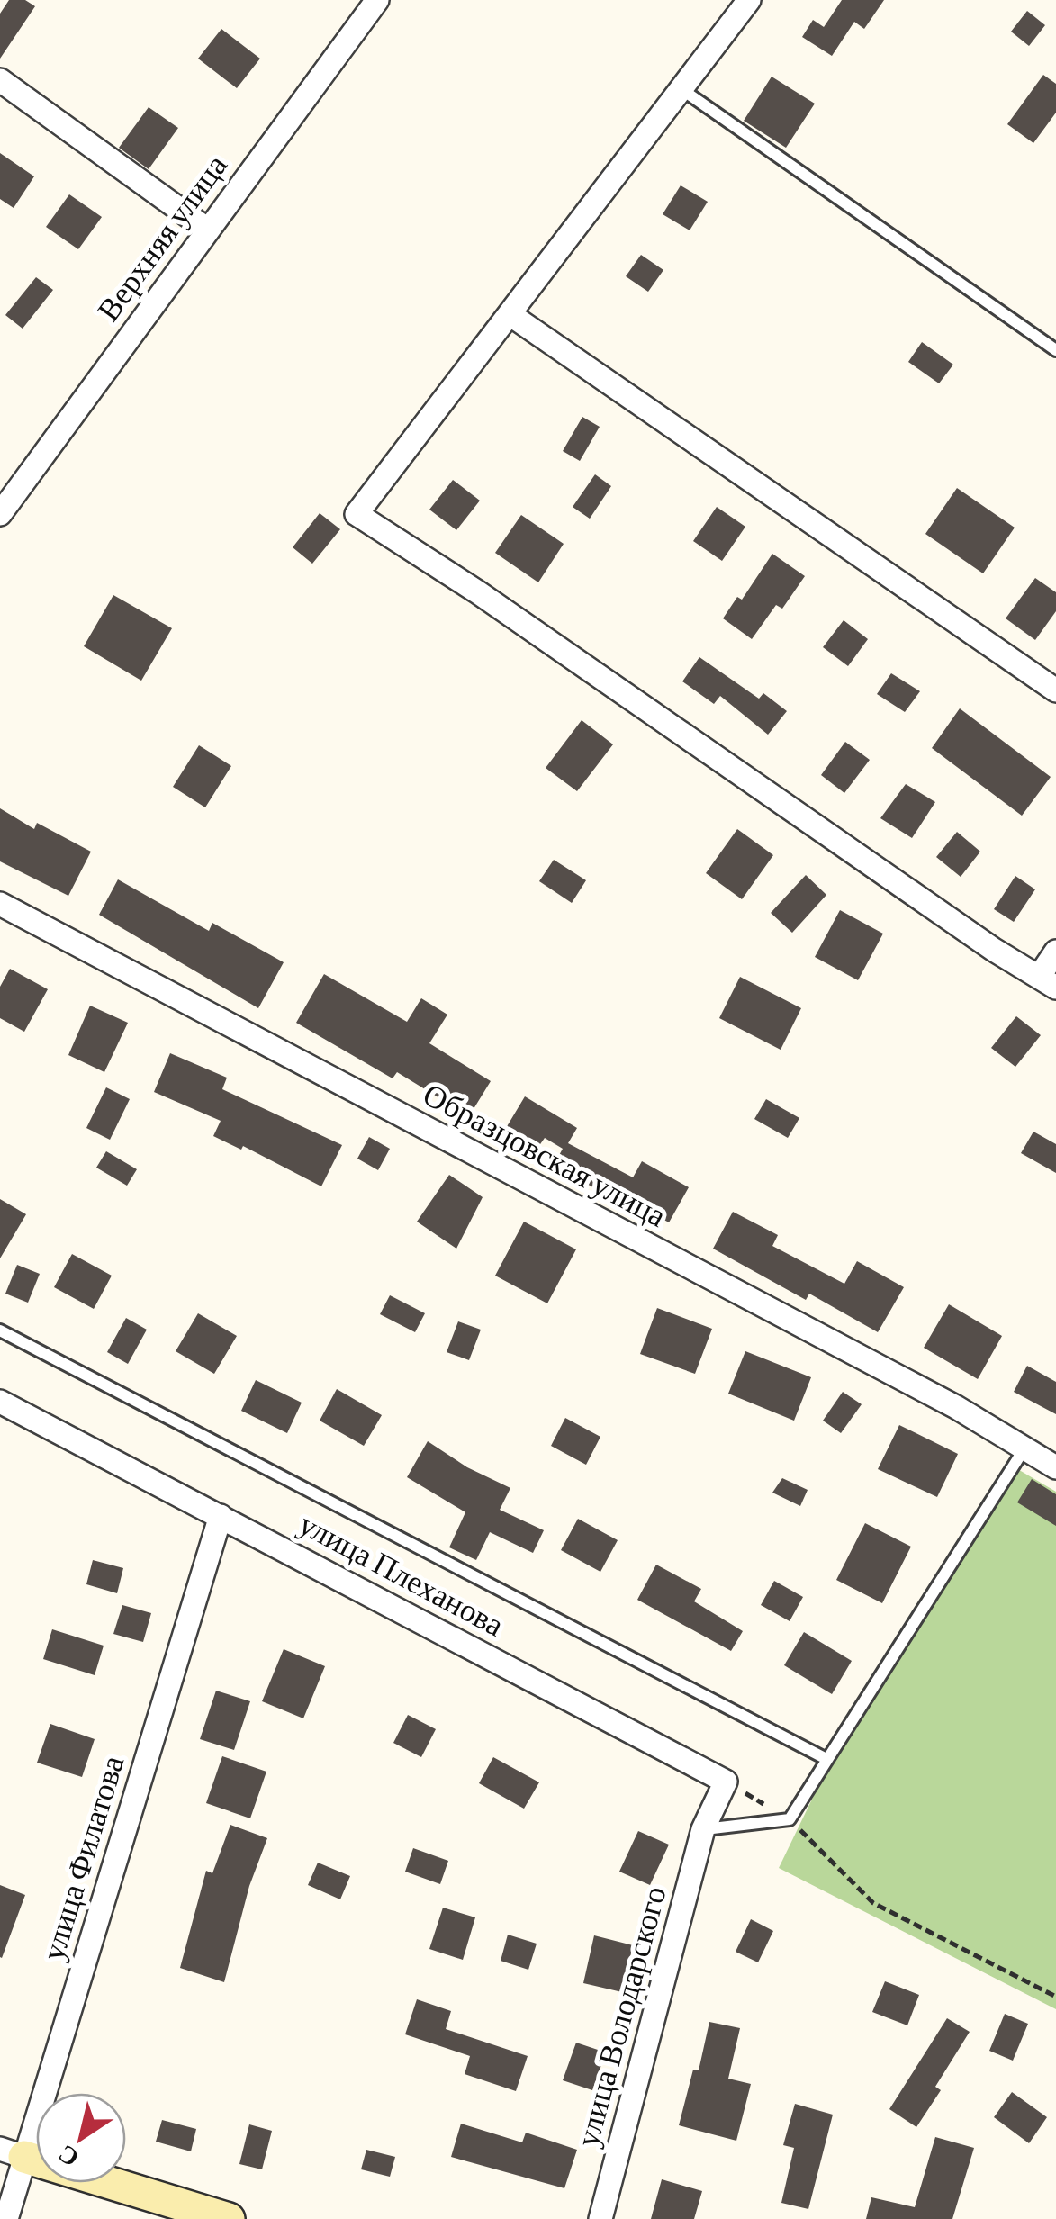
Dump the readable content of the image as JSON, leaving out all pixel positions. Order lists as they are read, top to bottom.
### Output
{
  "streets": {
    "street": [
      "Верхняя улица",
      "Образцовская улица",
      "улица Плеханова",
      "улица Филатова",
      "улица Володарского"
    ]
  },
  "crossings": [
    ["улица Плеханова", "улица Филатова"]
  ],
  "north": "bottom left"
}
